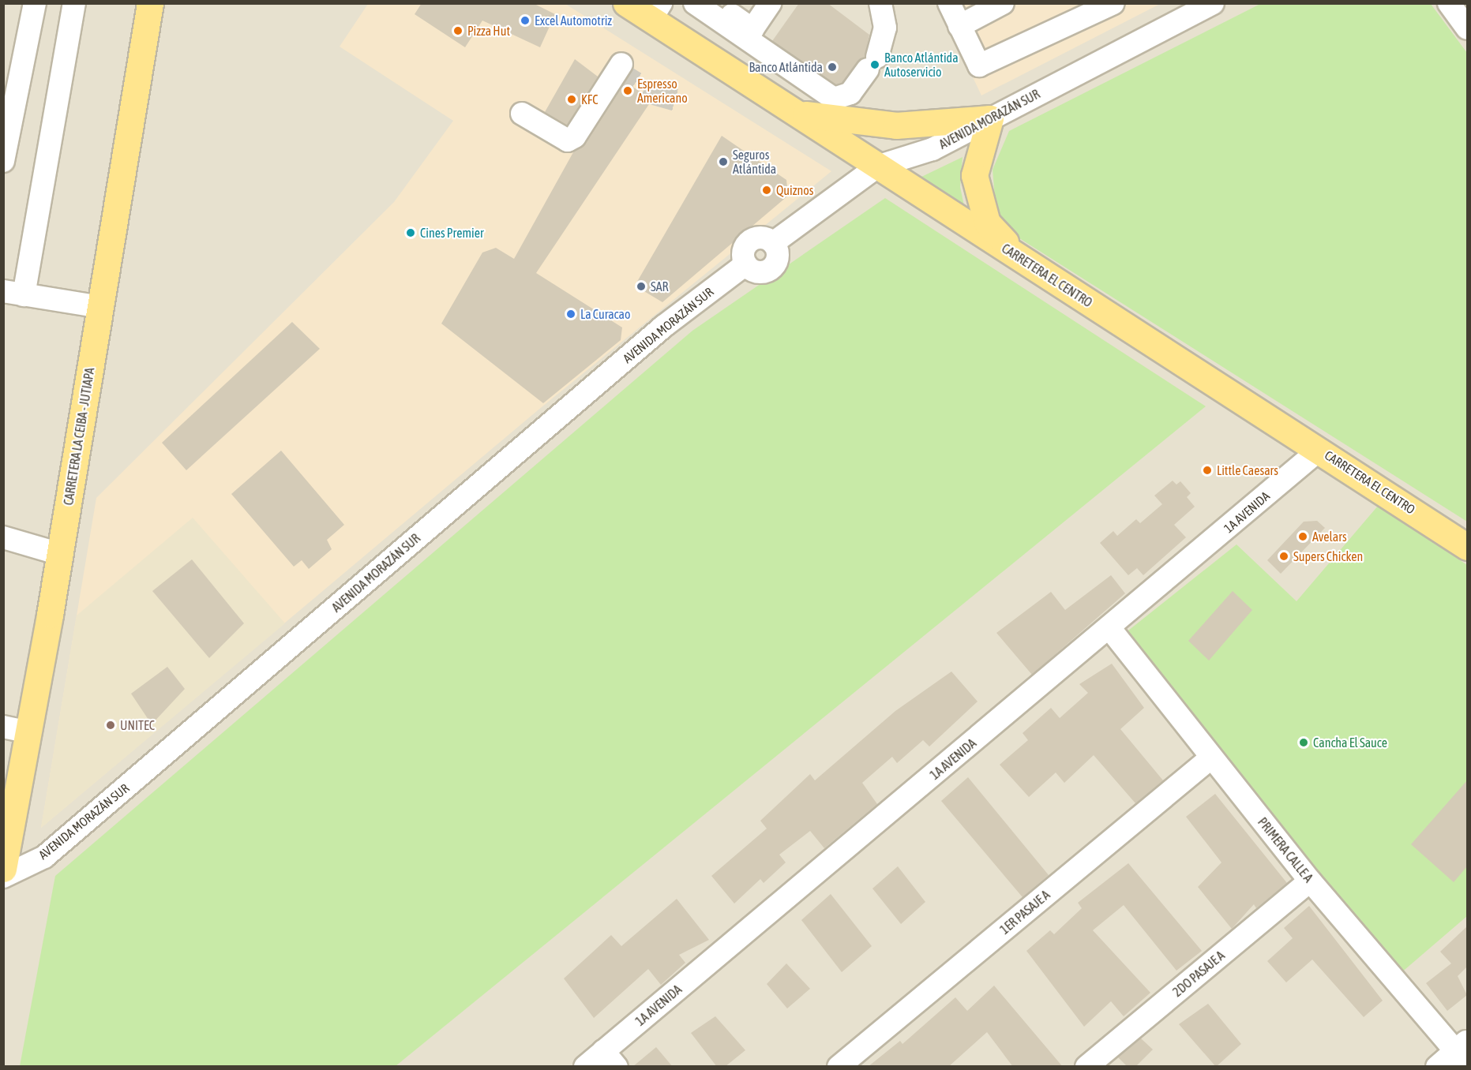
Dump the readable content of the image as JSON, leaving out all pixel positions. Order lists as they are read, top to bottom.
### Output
{
  "streets": {
    "main road": ["CARRETERA EL CENTRO", "CARRETERA LA CEIBA - JUTIAPA"],
    "street": [
      "AVENIDA MORAZÁN SUR",
      "1A AVENIDA",
      "PRIMERA CALLE A",
      "1ER PASAJE A",
      "2DO PASAJE A"
    ]
  },
  "crossings": [
    ["AVENIDA MORAZÁN SUR", "CARRETERA EL CENTRO"],
    ["CARRETERA EL CENTRO", "1A AVENIDA"],
    ["1A AVENIDA", "PRIMERA CALLE A"],
    ["PRIMERA CALLE A", "1ER PASAJE A"],
    ["PRIMERA CALLE A", "2DO PASAJE A"]
  ],
  "places": [
    "Excel Automotriz",
    "Pizza Hut",
    "Banco Atlántida Autoservicio",
    "Banco Atlántida",
    "Espresso Americano",
    "KFC",
    "Seguros Atlántida",
    "Quiznos",
    "Cines Premier",
    "SAR",
    "La Curacao",
    "Little Caesars",
    "Avelars",
    "Supers Chicken",
    "UNITEC",
    "Cancha El Sauce"
  ]
}
